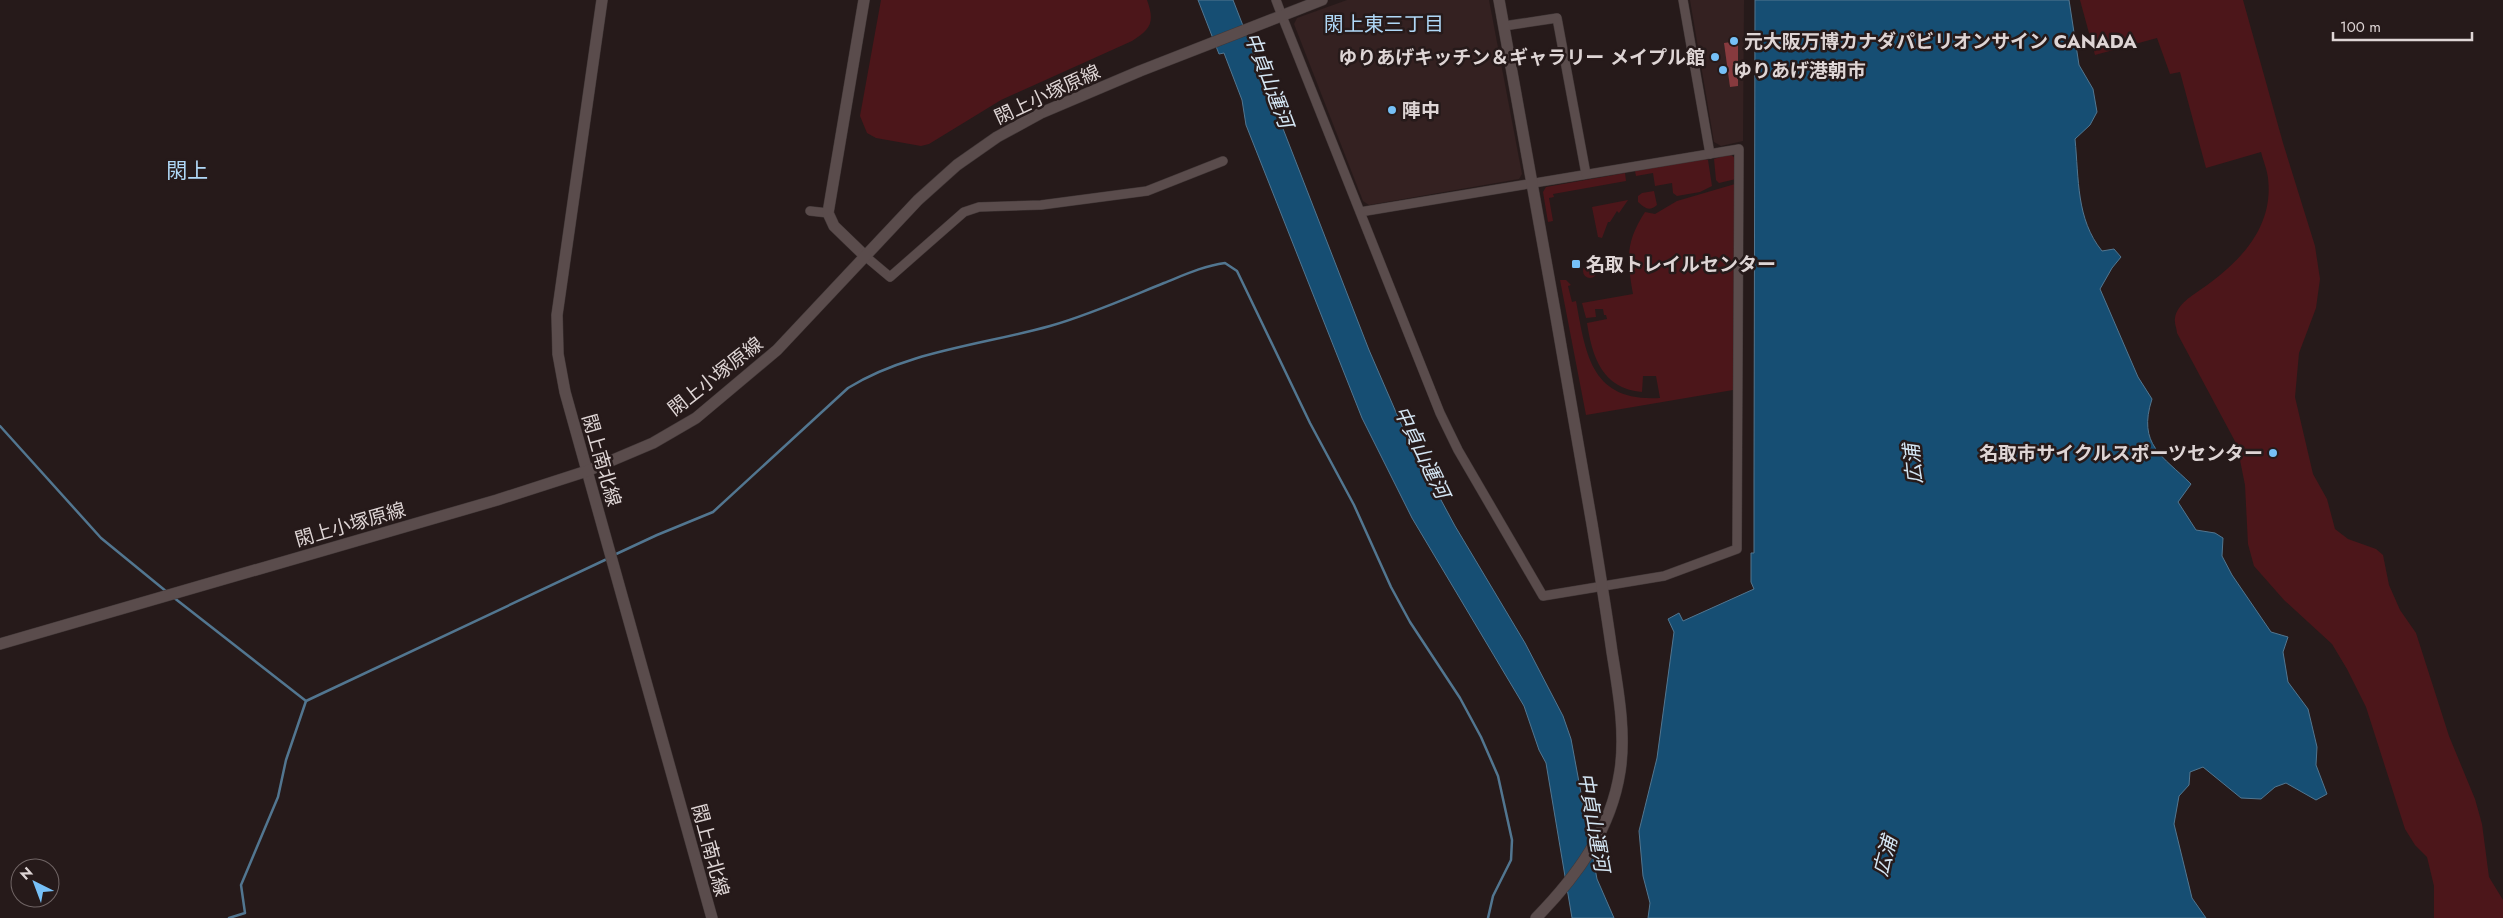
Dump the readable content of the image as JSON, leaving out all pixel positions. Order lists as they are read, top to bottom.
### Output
{
  "streets": {
    "street": ["閖上小塚原線", "閖上南北線"]
  },
  "crossings": [
    ["閖上小塚原線", "閖上南北線"]
  ],
  "districts": ["閖上東三丁目", "閖上"],
  "water": ["中貞山運河", "広浦"],
  "places": {
    "other": [
      "元大阪万博カナダパビリオンサイン CANADA",
      "ゆりあげキッチン＆ギャラリー メイプル館",
      "ゆりあげ港朝市",
      "陣中",
      "名取市サイクルスポーツセンター"
    ],
    "transit": ["名取トレイルセンター"]
  },
  "scale_bar": "100 m",
  "north": "top left"
}
